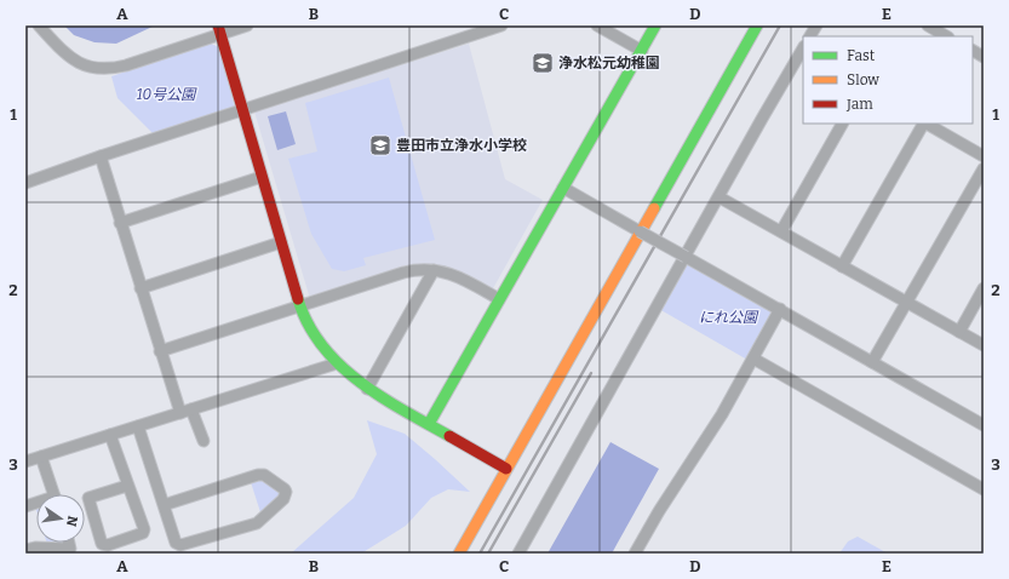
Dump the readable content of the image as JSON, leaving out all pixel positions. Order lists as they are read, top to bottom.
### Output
{
  "parks": ["10号公園", "にれ公園"],
  "places": {
    "school or university": ["浄水松元幼稚園", "豊田市立浄水小学校"]
  },
  "legend": ["Fast", "Slow", "Jam"],
  "north": "right",
  "grid": {
    "columns": [
      "A",
      "B",
      "C",
      "D",
      "E"
    ],
    "rows": ["1", "2", "3"]
  }
}
